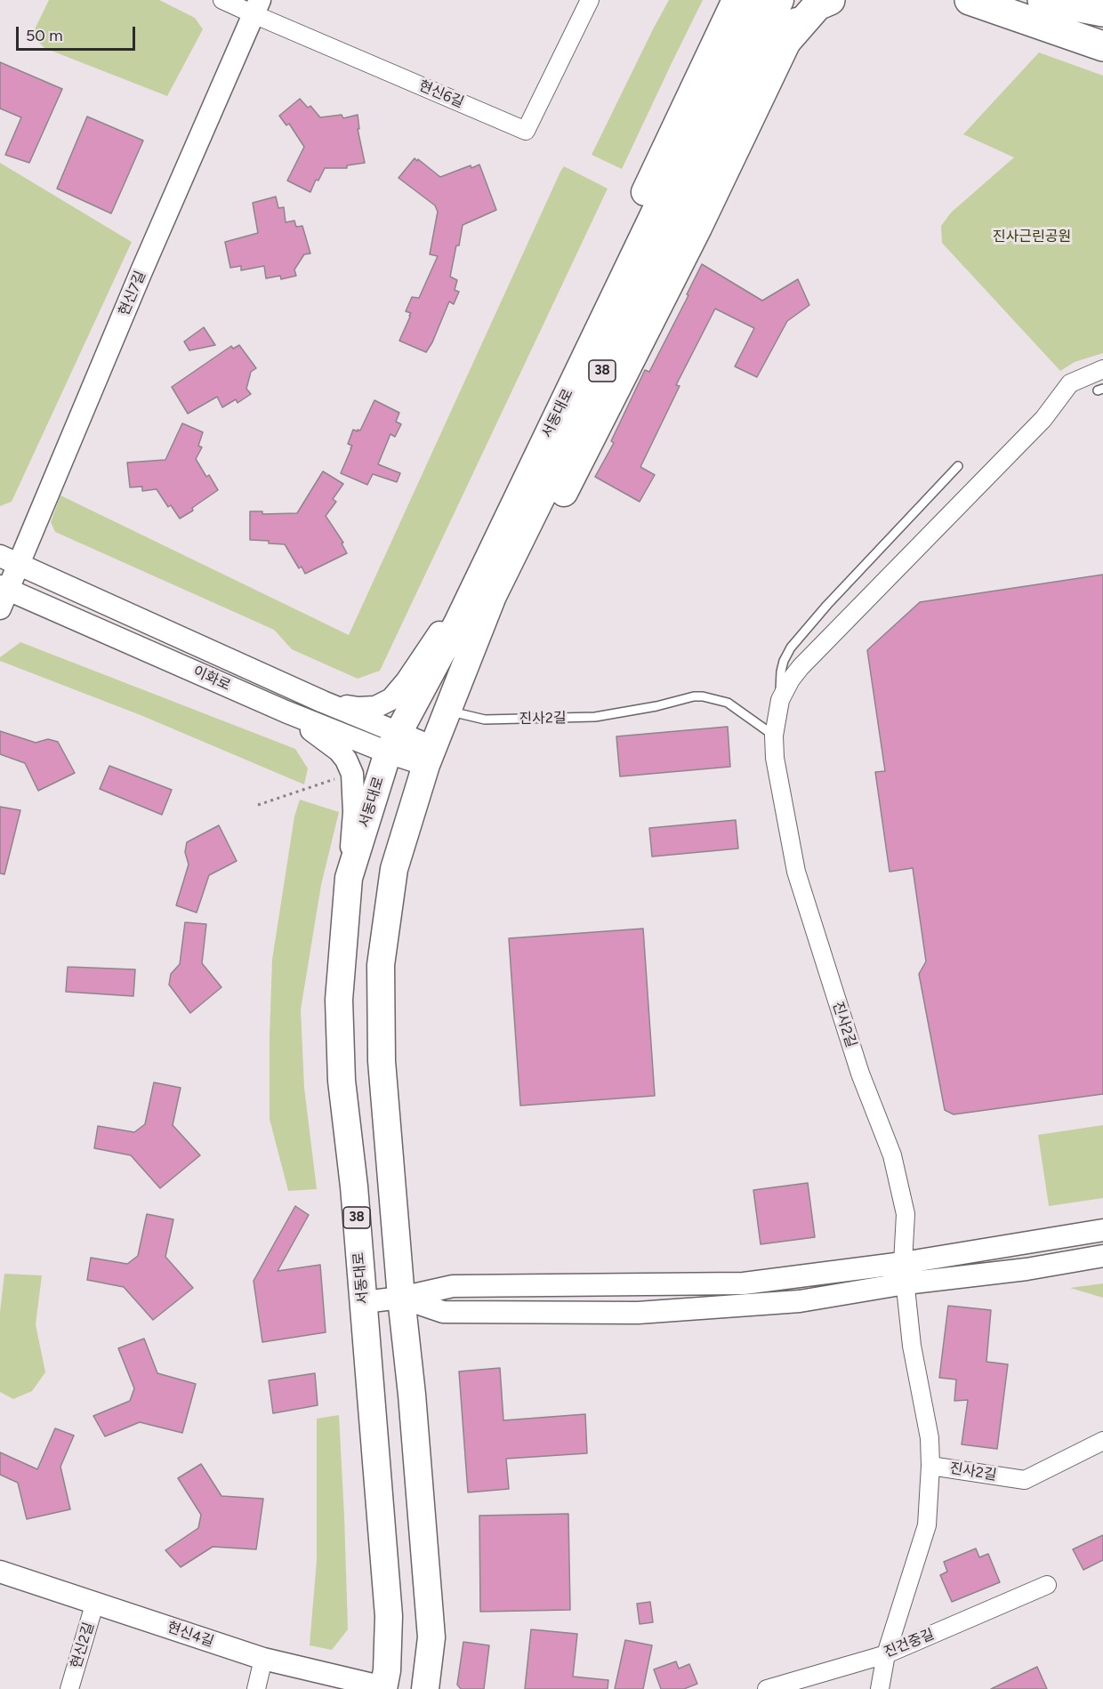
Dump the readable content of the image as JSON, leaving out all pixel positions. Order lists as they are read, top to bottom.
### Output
{
  "streets": {
    "main road": ["38", "서동대로"],
    "street": [
      "현신6길",
      "현신7길",
      "이화로",
      "진사2길",
      "현신4길",
      "진건중길",
      "현신2길"
    ]
  },
  "crossings": [
    ["현신6길", "현신7길"],
    ["현신7길", "이화로"],
    ["서동대로", "이화로"],
    ["서동대로", "현신4길"],
    ["현신4길", "현신2길"]
  ],
  "parks": ["진사근린공원"],
  "scale_bar": "50 m"
}
